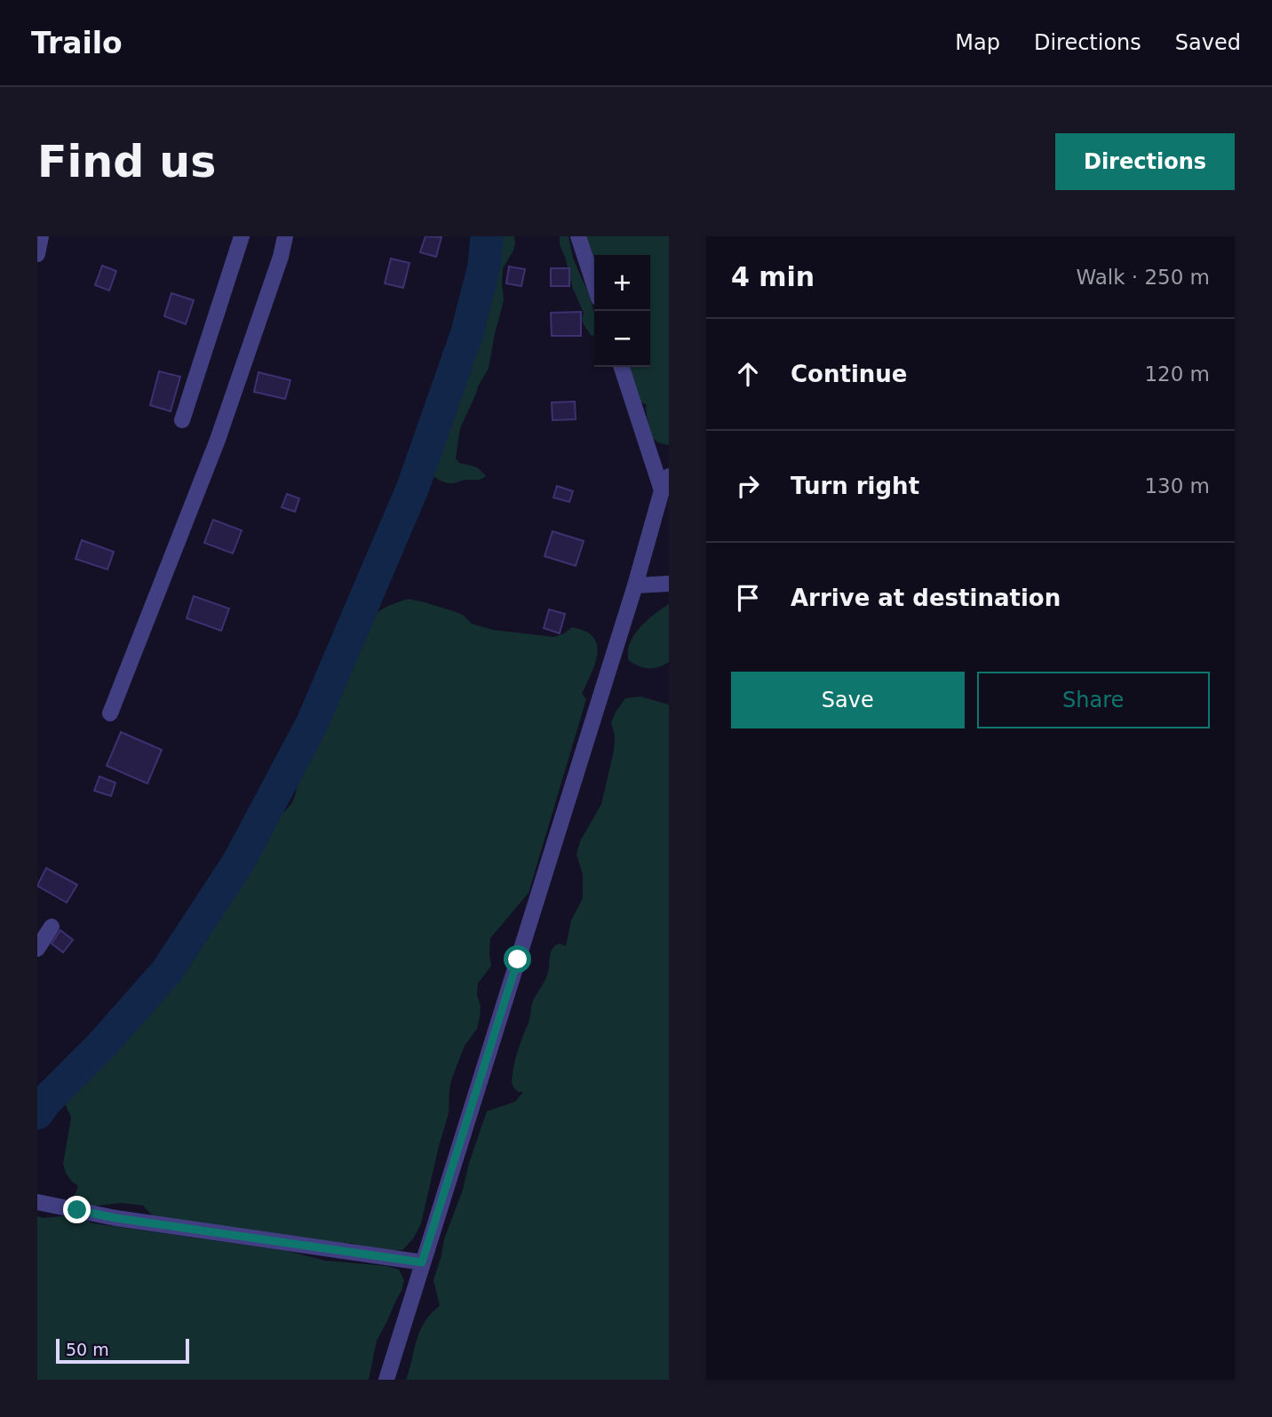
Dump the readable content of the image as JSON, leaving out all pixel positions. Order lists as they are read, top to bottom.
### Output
{
  "scale_bar": "50 m",
  "page": {
    "header": "Trailo",
    "nav": ["Map", "Directions", "Saved"],
    "buttons": [
      "Directions",
      ["Save", "Share"]
    ],
    "title": "Find us",
    "heading": ["4 min", "Walk · 250 m"],
    "map_buttons": ["+", "−"],
    "list": [
      ["Continue", "120 m"],
      ["Turn right", "130 m"],
      "Arrive at destination"
    ],
    "scale": "50 m"
  }
}
